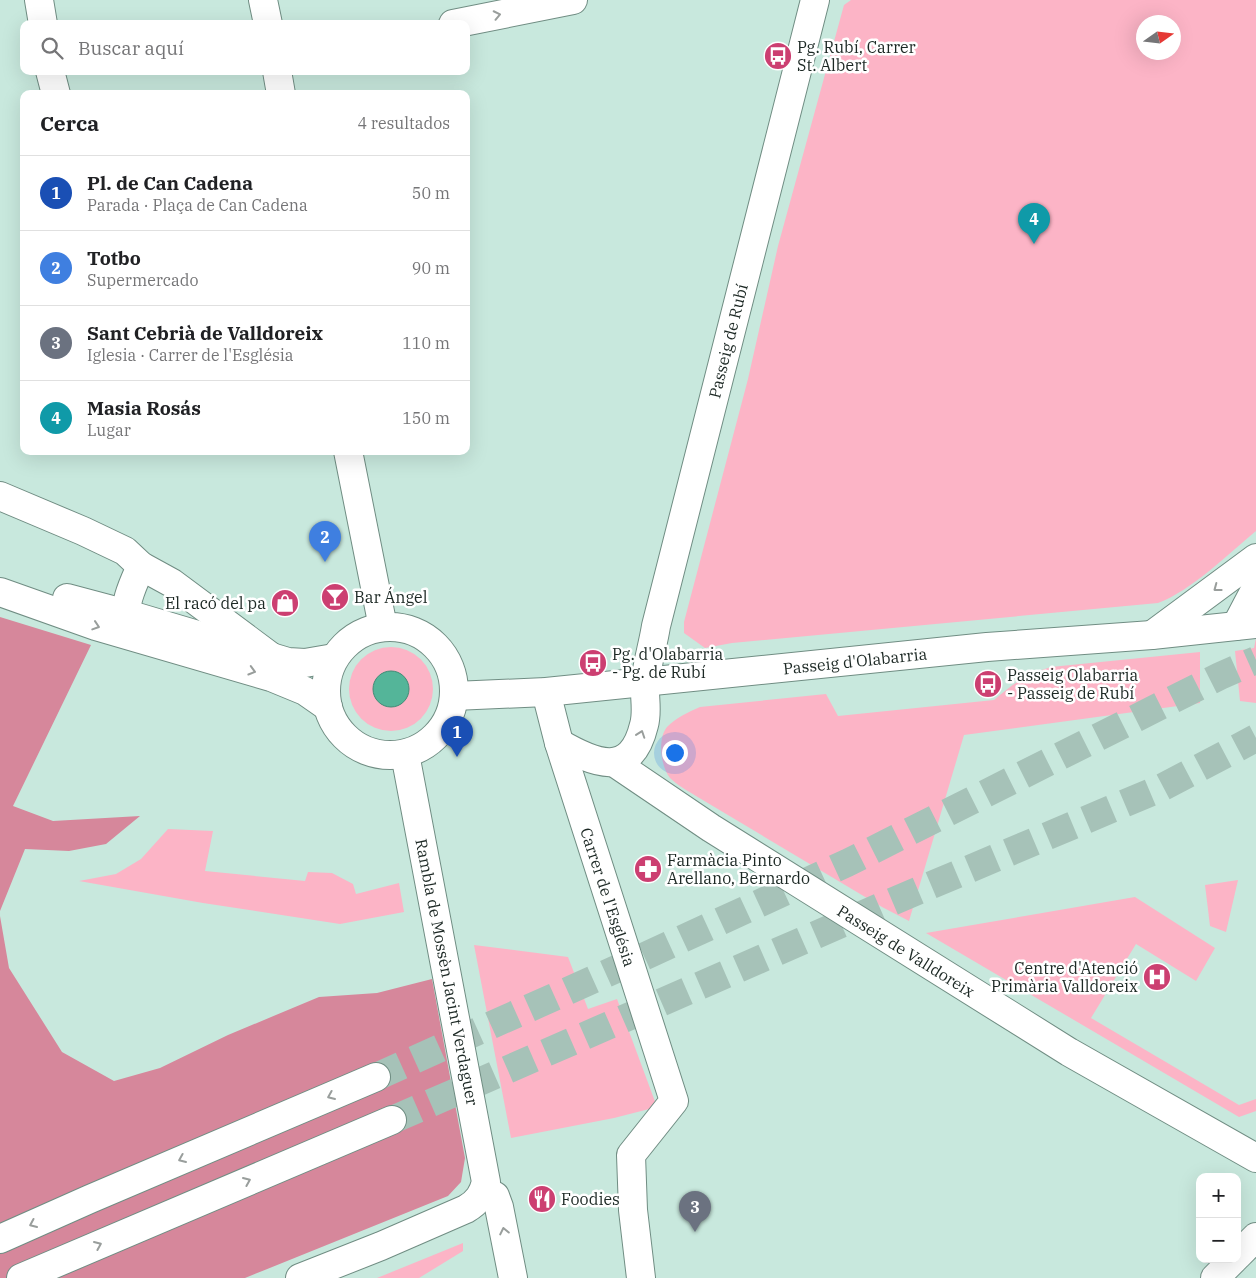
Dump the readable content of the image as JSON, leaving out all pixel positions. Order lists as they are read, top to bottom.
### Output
{
  "streets": {
    "main road": [
      "Passeig de Rubí",
      "Passeig d'Olabarria",
      "Carrer de l'Església",
      "Passeig de Valldoreix",
      "Rambla de Mossèn Jacint Verdaguer"
    ]
  },
  "crossings": [
    ["Passeig de Rubí", "Passeig d'Olabarria"],
    ["Passeig de Rubí", "Passeig de Valldoreix"],
    ["Passeig d'Olabarria", "Carrer de l'Església"],
    ["Passeig d'Olabarria", "Rambla de Mossèn Jacint Verdaguer"]
  ],
  "places": {
    "bus stop": ["Pg. Rubí, Carrer St. Albert", "Pg. d'Olabarria - Pg. de Rubí", "Passeig Olabarria - Passeig de Rubí"],
    "bar": ["Bar Ángel"],
    "shop": ["El racó del pa"],
    "pharmacy": ["Farmàcia Pinto Arellano, Bernardo"],
    "hospital": ["Centre d'Atenció Primària Valldoreix"],
    "restaurant": ["Foodies"]
  },
  "north": "right",
  "page": {
    "search": "Buscar aquí",
    "heading": ["Cerca", "4 resultados"],
    "list": [
      {
        "mark": "1",
        "name": "Pl. de Can Cadena",
        "note": "Parada · Plaça de Can Cadena",
        "value": "50 m"
      },
      {
        "mark": "2",
        "name": "Totbo",
        "note": "Supermercado",
        "value": "90 m"
      },
      {
        "mark": "3",
        "name": "Sant Cebrià de Valldoreix",
        "note": "Iglesia · Carrer de l'Església",
        "value": "110 m"
      },
      {
        "mark": "4",
        "name": "Masia Rosás",
        "note": "Lugar",
        "value": "150 m"
      }
    ],
    "pins": [
      "4",
      "2",
      "1",
      "3"
    ],
    "map_buttons": ["+", "−"]
  }
}
